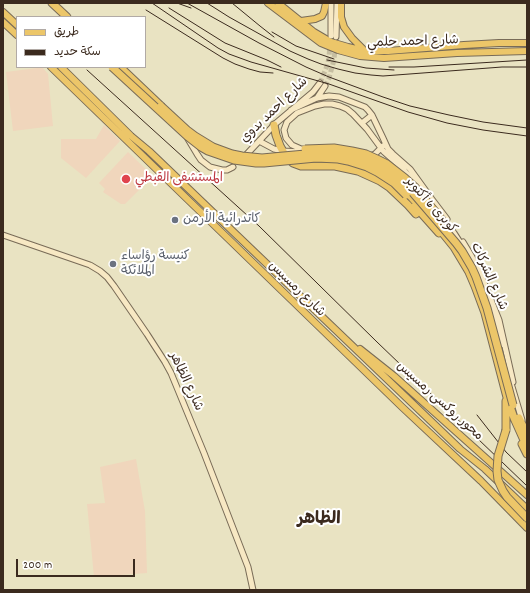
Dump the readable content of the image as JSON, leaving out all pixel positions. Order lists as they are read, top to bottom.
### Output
{
  "streets": {
    "highway": ["كوبرى 6 أكتوبر"],
    "main road": [
      "شارع احمد حلمي",
      "شارع احمد بدوي",
      "شارع الشركات",
      "شارع رمسيس",
      "شارع الظاهر",
      "محور روكسى رمسيس"
    ]
  },
  "crossings": [
    ["شارع رمسيس", "محور روكسى رمسيس"]
  ],
  "districts": ["الظاهر"],
  "places": ["المستشفى القبطي", "كاتدرائية الأرمن", "كنيسة رؤاساء الملائكة"],
  "legend": ["طريق", "سكة حديد"],
  "scale_bar": "200 m"
}
